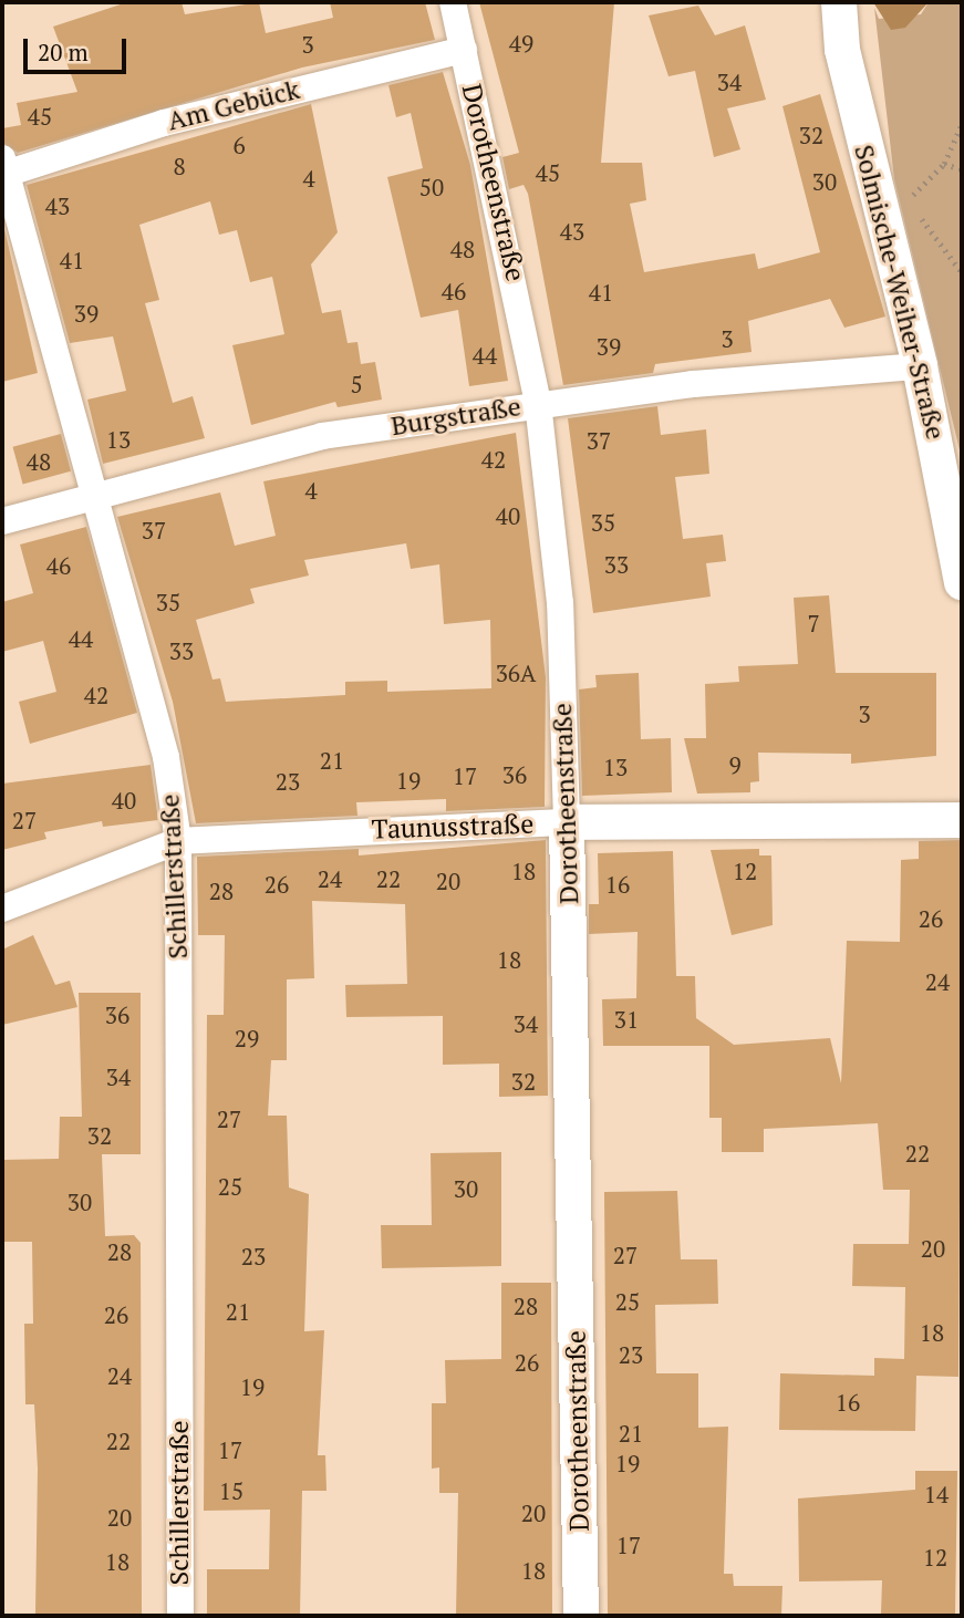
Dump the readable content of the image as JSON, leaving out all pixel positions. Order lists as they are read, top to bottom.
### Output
{
  "streets": {
    "street": [
      "Am Gebück",
      "Dorotheenstraße",
      "Solmische-Weiher-Straße",
      "Burgstraße",
      "Taunusstraße",
      "Schillerstraße"
    ]
  },
  "crossings": [
    ["Am Gebück", "Dorotheenstraße"],
    ["Am Gebück", "Schillerstraße"],
    ["Dorotheenstraße", "Burgstraße"],
    ["Dorotheenstraße", "Taunusstraße"],
    ["Solmische-Weiher-Straße", "Burgstraße"],
    ["Burgstraße", "Schillerstraße"],
    ["Taunusstraße", "Schillerstraße"]
  ],
  "house_numbers": [
    "49",
    "3",
    "34",
    "45",
    "32",
    "6",
    "8",
    "45",
    "4",
    "30",
    "50",
    "43",
    "43",
    "48",
    "41",
    "46",
    "41",
    "39",
    "3",
    "39",
    "44",
    "5",
    "13",
    "37",
    "42",
    "48",
    "4",
    "40",
    "35",
    "37",
    "33",
    "46",
    "35",
    "7",
    "44",
    "33",
    "36A",
    "42",
    "3",
    "21",
    "9",
    "13",
    "36",
    "17",
    "19",
    "23",
    "40",
    "27",
    "18",
    "12",
    "24",
    "22",
    "20",
    "26",
    "16",
    "28",
    "26",
    "18",
    "24",
    "36",
    "31",
    "34",
    "29",
    "34",
    "32",
    "27",
    "32",
    "22",
    "25",
    "30",
    "30",
    "20",
    "28",
    "27",
    "23",
    "25",
    "28",
    "21",
    "26",
    "18",
    "23",
    "26",
    "24",
    "19",
    "16",
    "21",
    "22",
    "17",
    "19",
    "15",
    "14",
    "20",
    "20",
    "17",
    "12",
    "18",
    "18"
  ],
  "scale_bar": "20 m"
}
